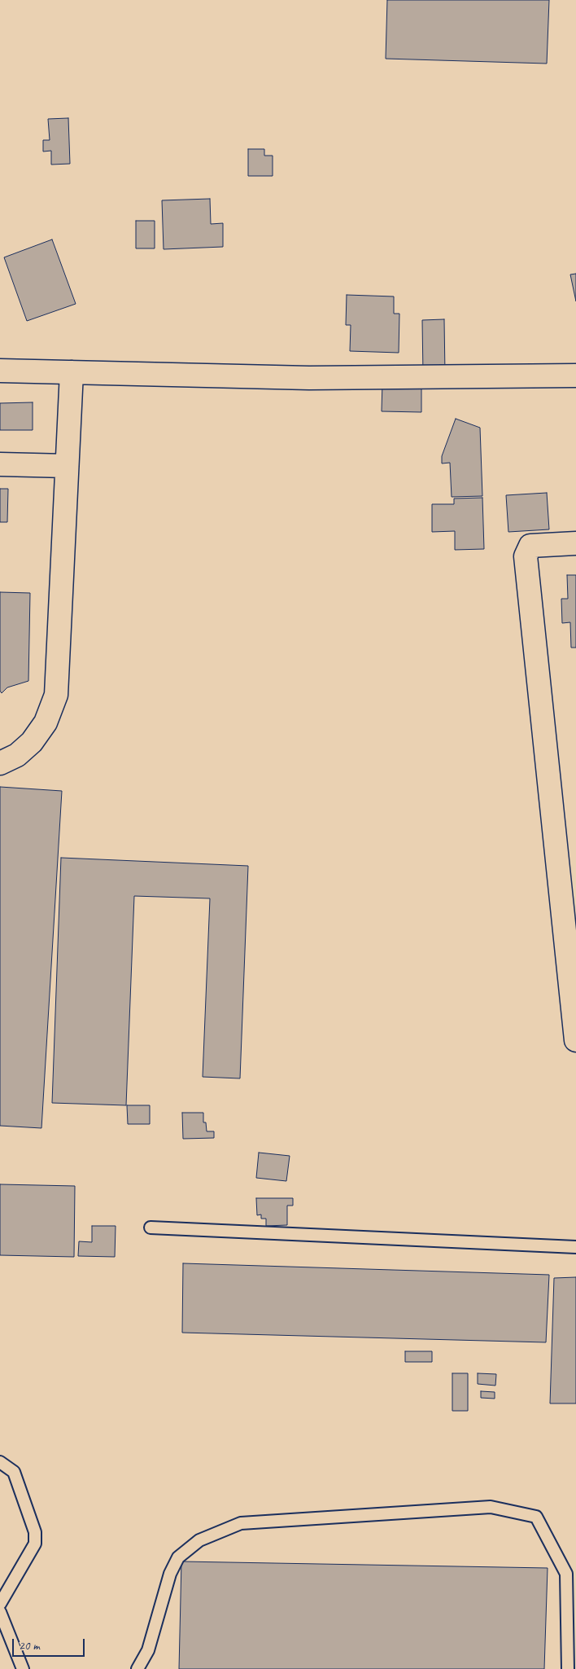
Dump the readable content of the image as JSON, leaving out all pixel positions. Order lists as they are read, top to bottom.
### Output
{
  "scale_bar": "20 m"
}
